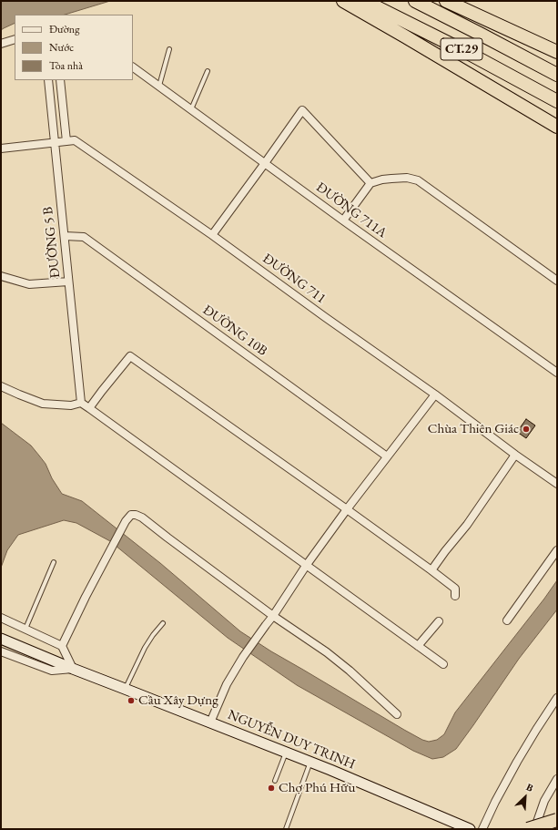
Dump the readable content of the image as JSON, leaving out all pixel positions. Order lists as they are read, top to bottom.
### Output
{
  "streets": {
    "highway": ["CT.29"],
    "main road": ["NGUYỄN DUY TRINH"],
    "street": [
      "ĐƯỜNG 711A",
      "ĐƯỜNG 5 B",
      "ĐƯỜNG 711",
      "ĐƯỜNG 10B"
    ]
  },
  "crossings": [
    ["ĐƯỜNG 5 B", "ĐƯỜNG 711"],
    ["ĐƯỜNG 5 B", "ĐƯỜNG 10B"]
  ],
  "places": ["Chùa Thiên Giác", "Cầu Xây Dựng", "Chợ Phú Hữu"],
  "legend": ["Đường", "Nước", "Tòa nhà"],
  "north": "top right"
}
